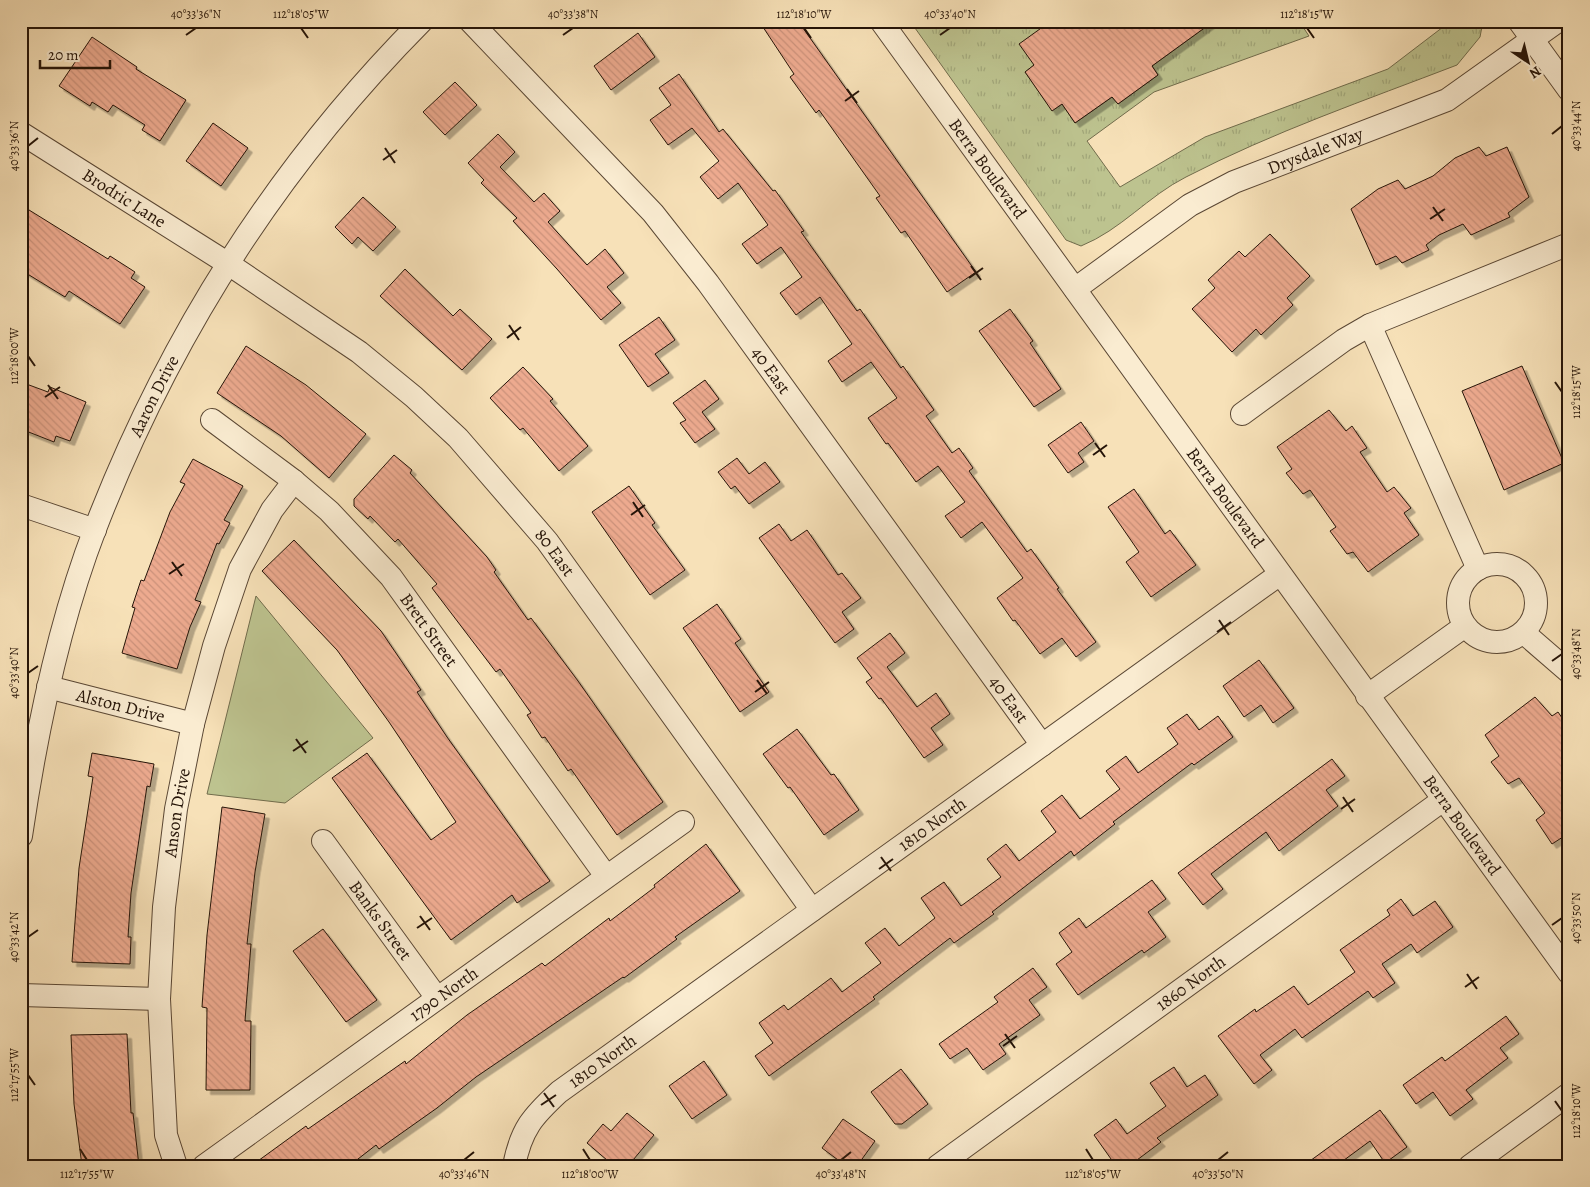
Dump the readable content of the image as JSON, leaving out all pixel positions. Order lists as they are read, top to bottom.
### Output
{
  "streets": {
    "street": [
      "Drysdale Way",
      "Berra Boulevard",
      "Brodric Lane",
      "40 East",
      "Aaron Drive",
      "80 East",
      "Brett Street",
      "Alston Drive",
      "Anson Drive",
      "1810 North",
      "Banks Street",
      "1860 North",
      "1790 North"
    ]
  },
  "crossings": [
    ["Drysdale Way", "Berra Boulevard"],
    ["Berra Boulevard", "1810 North"],
    ["Berra Boulevard", "1860 North"],
    ["Brodric Lane", "Aaron Drive"],
    ["Brodric Lane", "80 East"],
    ["40 East", "1810 North"],
    ["Aaron Drive", "80 East"],
    ["Aaron Drive", "Alston Drive"],
    ["80 East", "1810 North"],
    ["Brett Street", "Anson Drive"],
    ["Brett Street", "1790 North"],
    ["Alston Drive", "Anson Drive"],
    ["Banks Street", "1790 North"]
  ],
  "scale_bar": "20 m",
  "north": "bottom right",
  "coordinates": [
    "40°33'36\"N",
    "112°18'05\"W",
    "40°33'38\"N",
    "112°18'10\"W",
    "40°33'40\"N",
    "112°18'15\"W",
    "40°33'44\"N",
    "112°18'00\"W",
    "40°33'48\"N",
    "40°33'50\"N",
    "40°33'42\"N",
    "112°17'55\"W",
    "40°33'46\"N"
  ]
}
